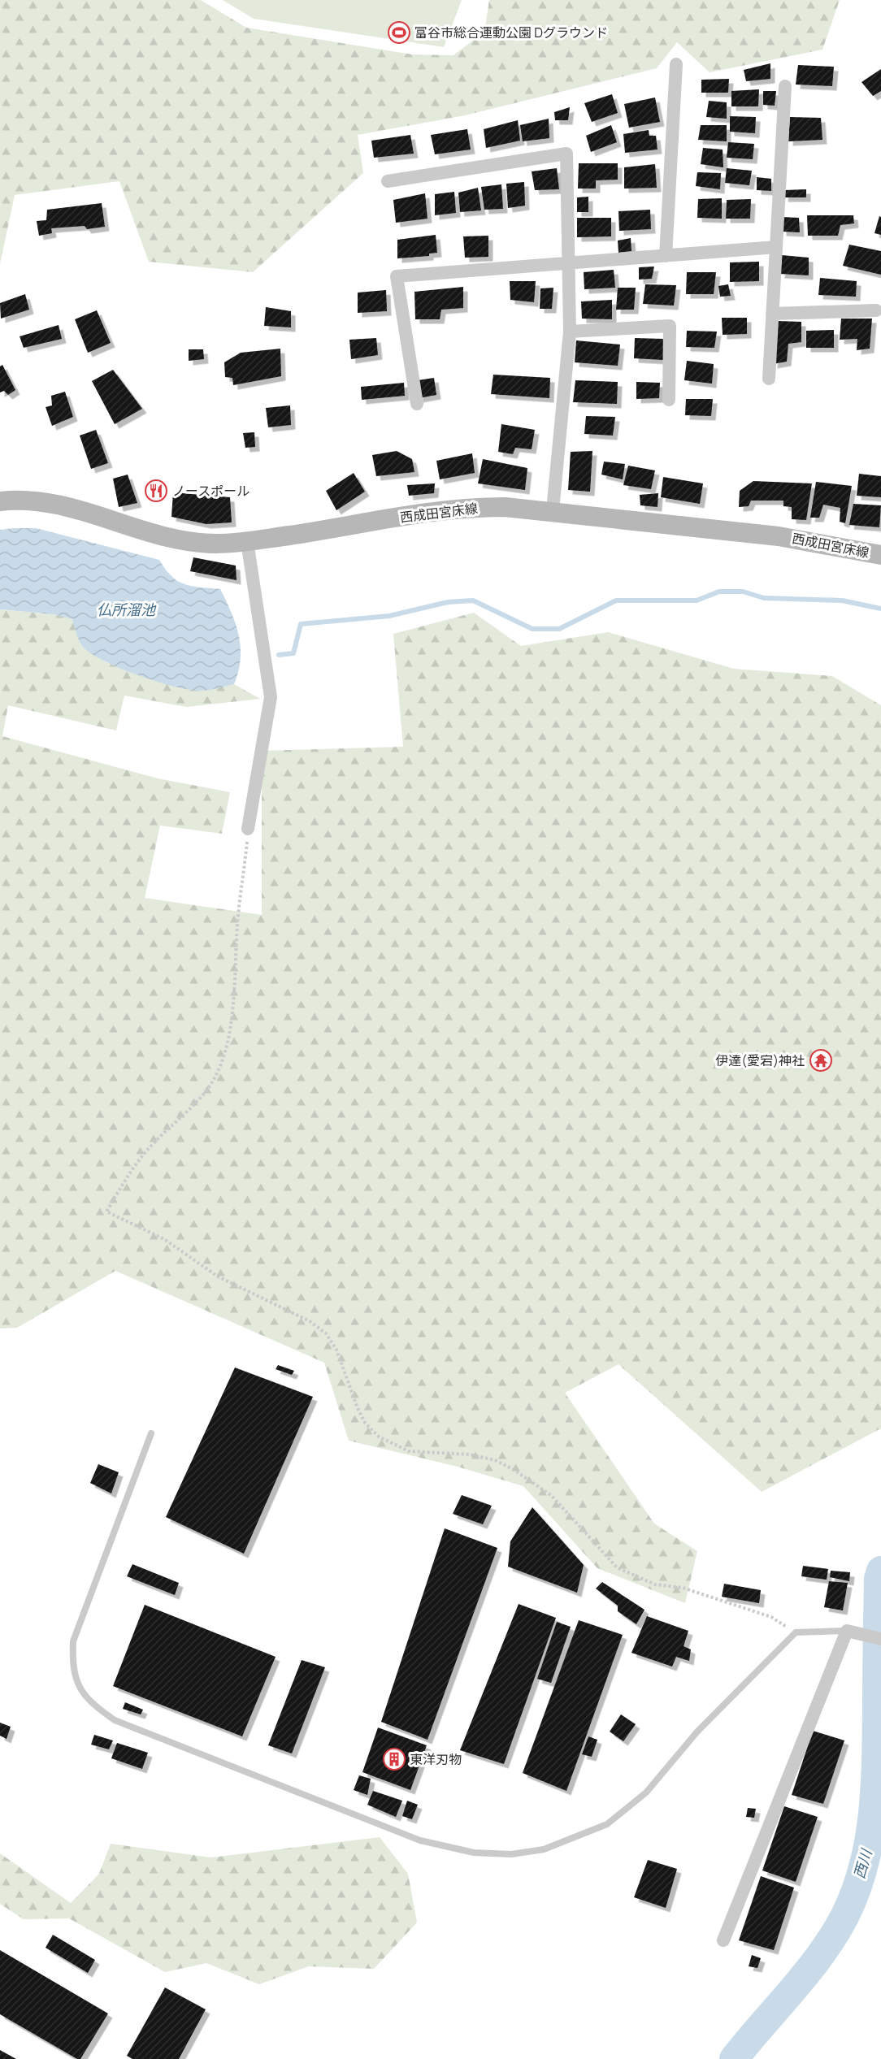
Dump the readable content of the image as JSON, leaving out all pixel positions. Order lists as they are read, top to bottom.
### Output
{
  "streets": {
    "main road": ["西成田宮床線"]
  },
  "water": ["仏所溜池", "西川"],
  "places": {
    "sports": ["富谷市総合運動公園 Dグラウンド"],
    "restaurant": ["ノースポール"],
    "temple": ["伊達(愛宕)神社"],
    "building": ["東洋刃物"]
  }
}
